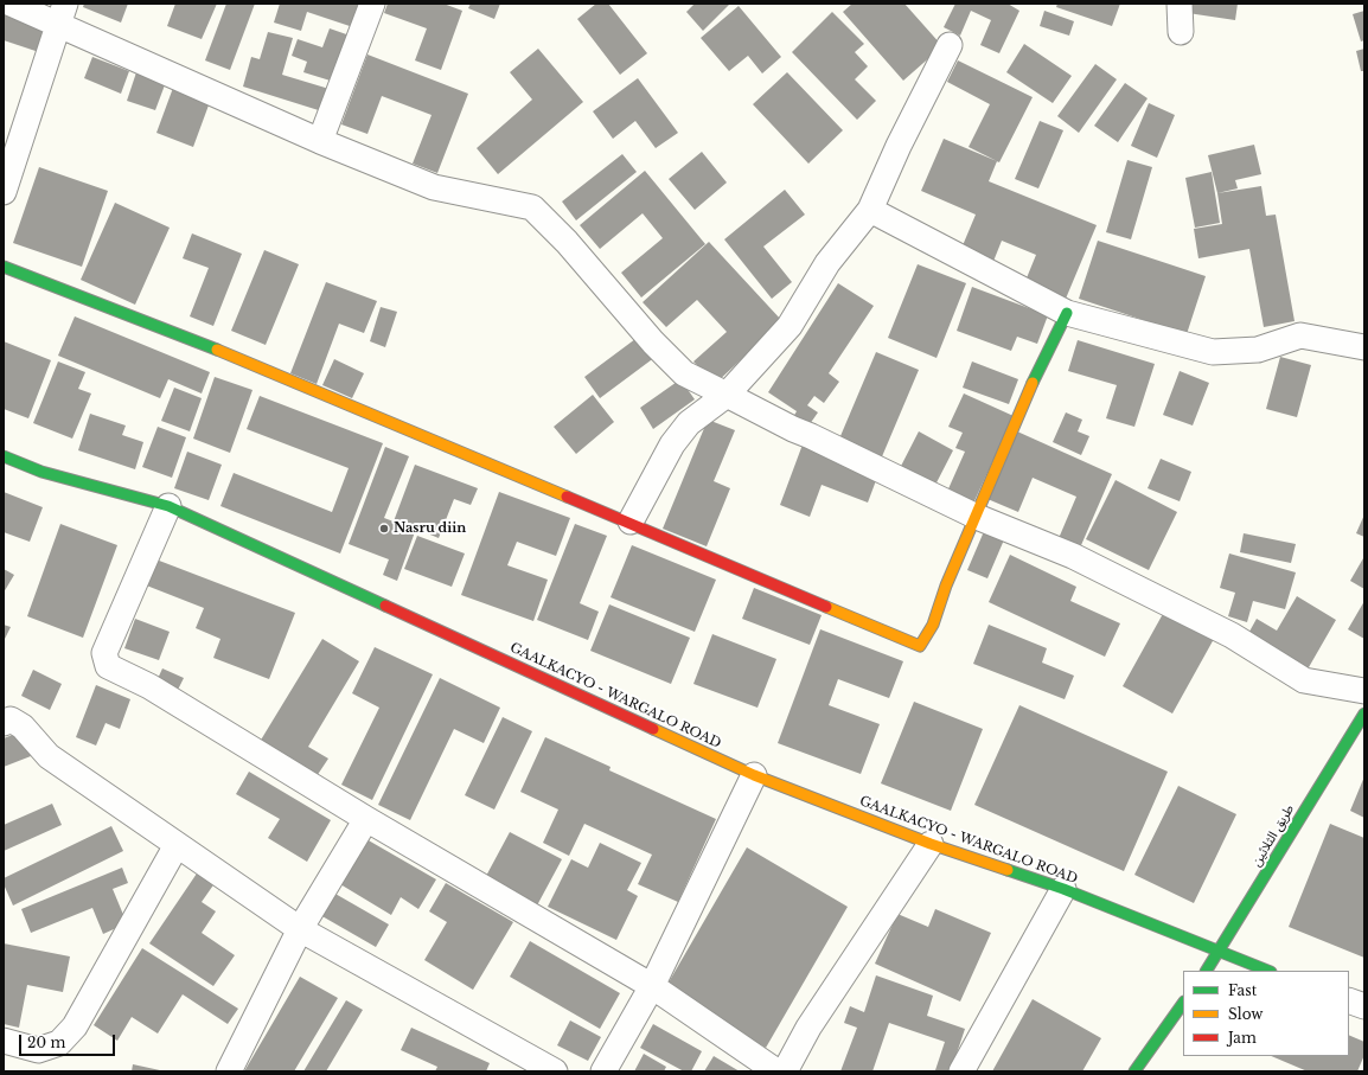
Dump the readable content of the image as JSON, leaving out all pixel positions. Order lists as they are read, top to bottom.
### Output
{
  "streets": {
    "street": ["GAALKACYO - WARGALO ROAD", "طريق الثلاثين"]
  },
  "crossings": [
    ["GAALKACYO - WARGALO ROAD", "طريق الثلاثين"]
  ],
  "places": ["Nasru diin"],
  "legend": ["Fast", "Slow", "Jam"],
  "scale_bar": "20 m"
}
